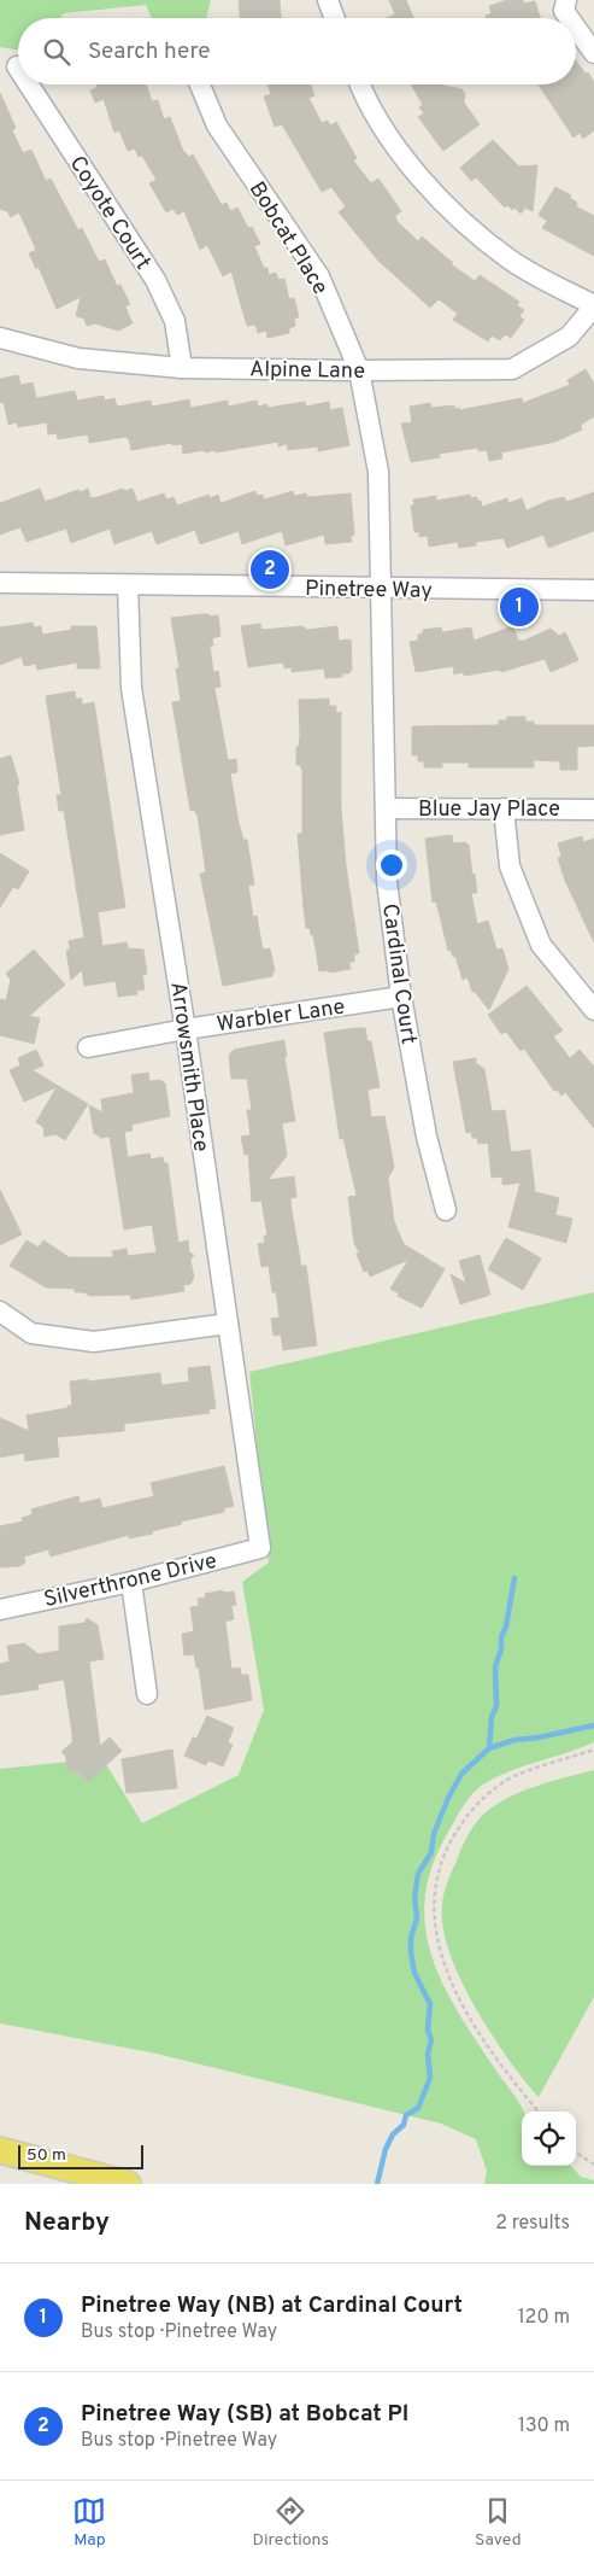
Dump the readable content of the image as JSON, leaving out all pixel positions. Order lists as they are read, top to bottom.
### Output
{
  "streets": {
    "street": [
      "Coyote Court",
      "Bobcat Place",
      "Alpine Lane",
      "Pinetree Way",
      "Blue Jay Place",
      "Cardinal Court",
      "Warbler Lane",
      "Arrowsmith Place",
      "Silverthrone Drive"
    ]
  },
  "crossings": [
    ["Coyote Court", "Alpine Lane"],
    ["Bobcat Place", "Alpine Lane"],
    ["Bobcat Place", "Pinetree Way"],
    ["Bobcat Place", "Cardinal Court"],
    ["Pinetree Way", "Cardinal Court"],
    ["Pinetree Way", "Arrowsmith Place"],
    ["Blue Jay Place", "Cardinal Court"],
    ["Cardinal Court", "Warbler Lane"],
    ["Warbler Lane", "Arrowsmith Place"],
    ["Arrowsmith Place", "Silverthrone Drive"]
  ],
  "scale_bar": "50 m",
  "page": {
    "search": "Search here",
    "pins": ["2", "1"],
    "scale": "50 m",
    "heading": ["Nearby", "2 results"],
    "list": [
      {
        "mark": "1",
        "name": "Pinetree Way (NB) at Cardinal Court",
        "note": "Bus stop · Pinetree Way",
        "value": "120 m"
      },
      {
        "mark": "2",
        "name": "Pinetree Way (SB) at Bobcat Pl",
        "note": "Bus stop · Pinetree Way",
        "value": "130 m"
      }
    ],
    "nav": ["Map", "Directions", "Saved"]
  }
}
